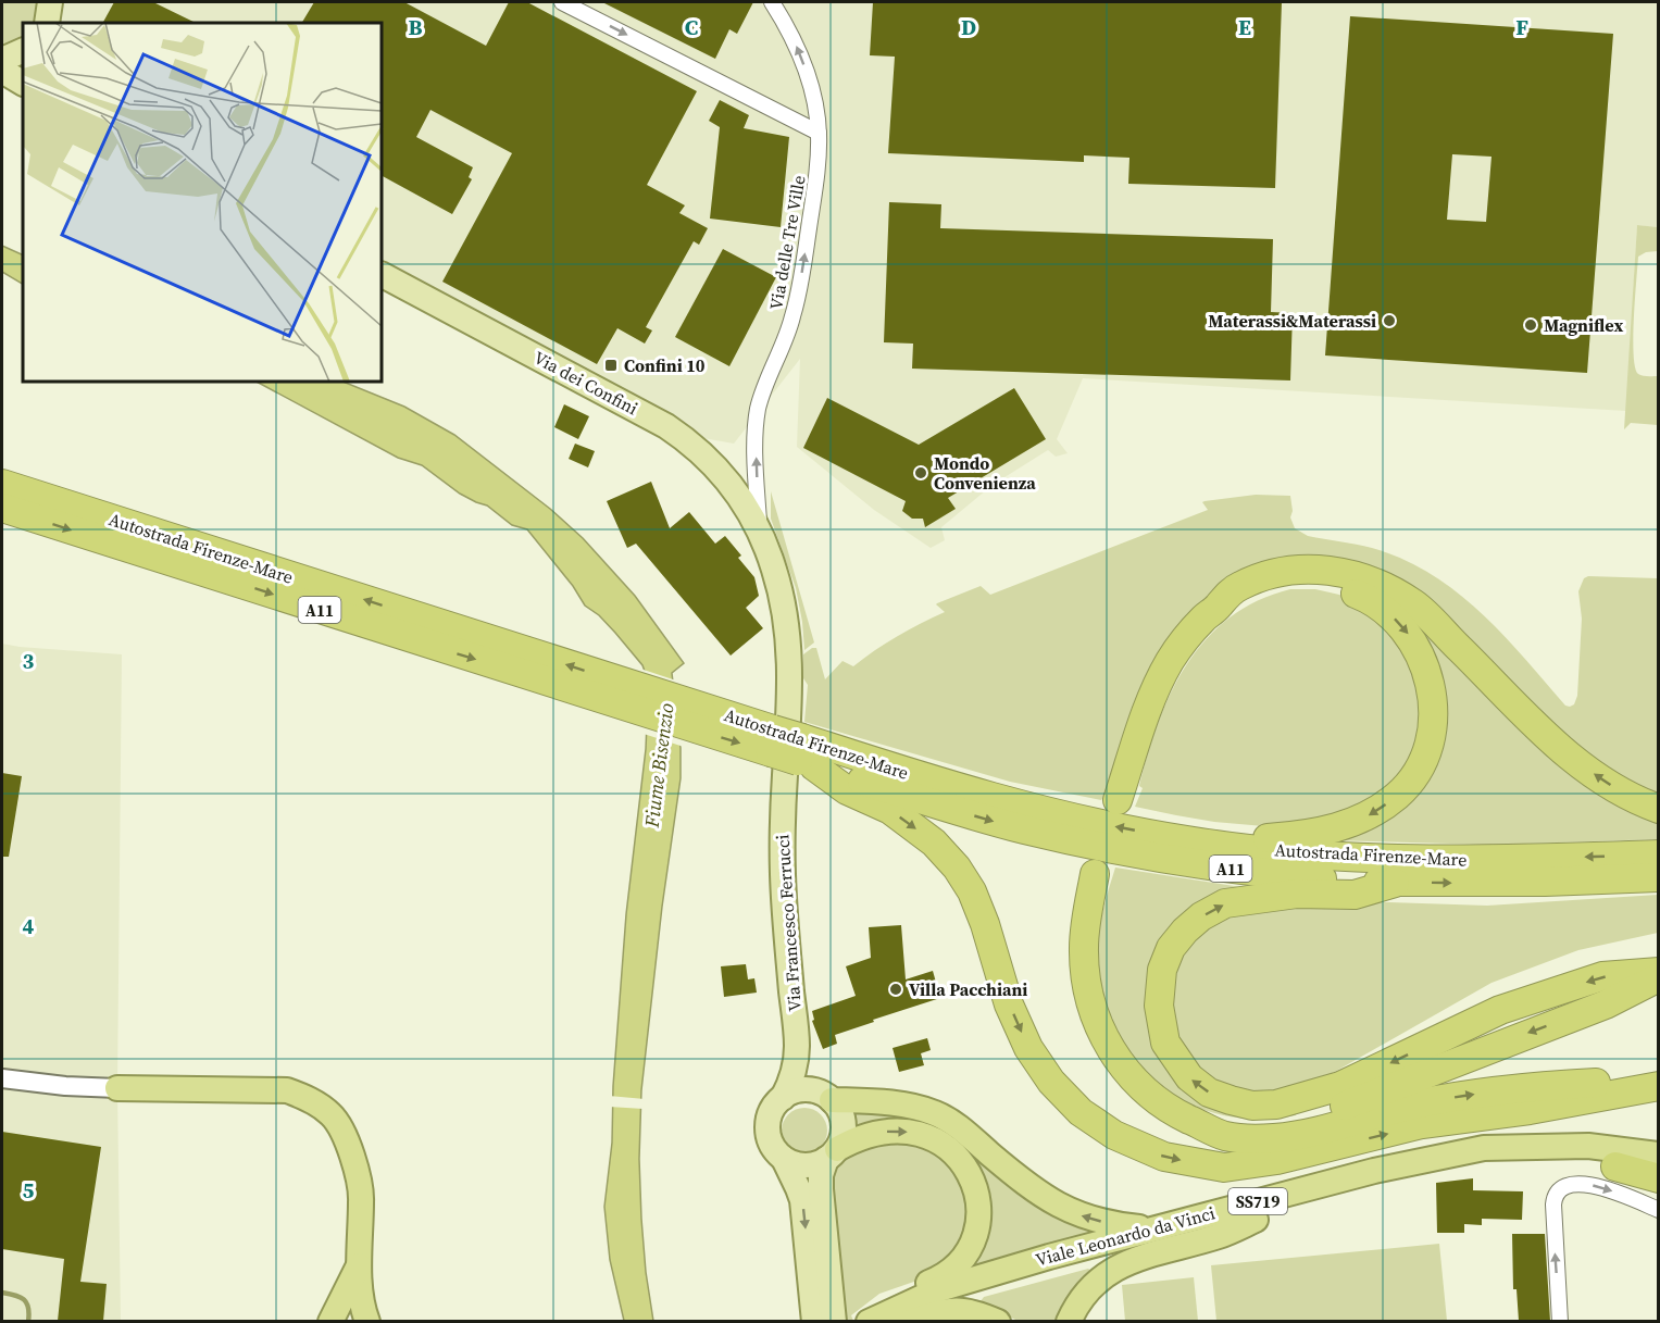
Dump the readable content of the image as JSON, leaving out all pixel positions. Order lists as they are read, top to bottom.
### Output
{
  "streets": {
    "highway": [
      "Autostrada Firenze-Mare",
      "A11",
      "SS719",
      "Viale Leonardo da Vinci"
    ],
    "main road": ["Via dei Confini", "Via Francesco Ferrucci"],
    "street": ["Via delle Tre Ville"]
  },
  "crossings": [
    ["Via delle Tre Ville", "Via dei Confini"],
    ["Via delle Tre Ville", "Via Francesco Ferrucci"],
    ["Via dei Confini", "Via Francesco Ferrucci"]
  ],
  "one_way": ["Via delle Tre Ville"],
  "water": ["Fiume Bisenzio"],
  "places": {
    "other": [
      "Materassi&Materassi",
      "Magniflex",
      "Mondo Convenienza",
      "Villa Pacchiani"
    ],
    "transit": ["Confini 10"]
  },
  "grid": {
    "columns": [
      "B",
      "C",
      "D",
      "E",
      "F"
    ],
    "rows": ["3", "4", "5"]
  }
}
